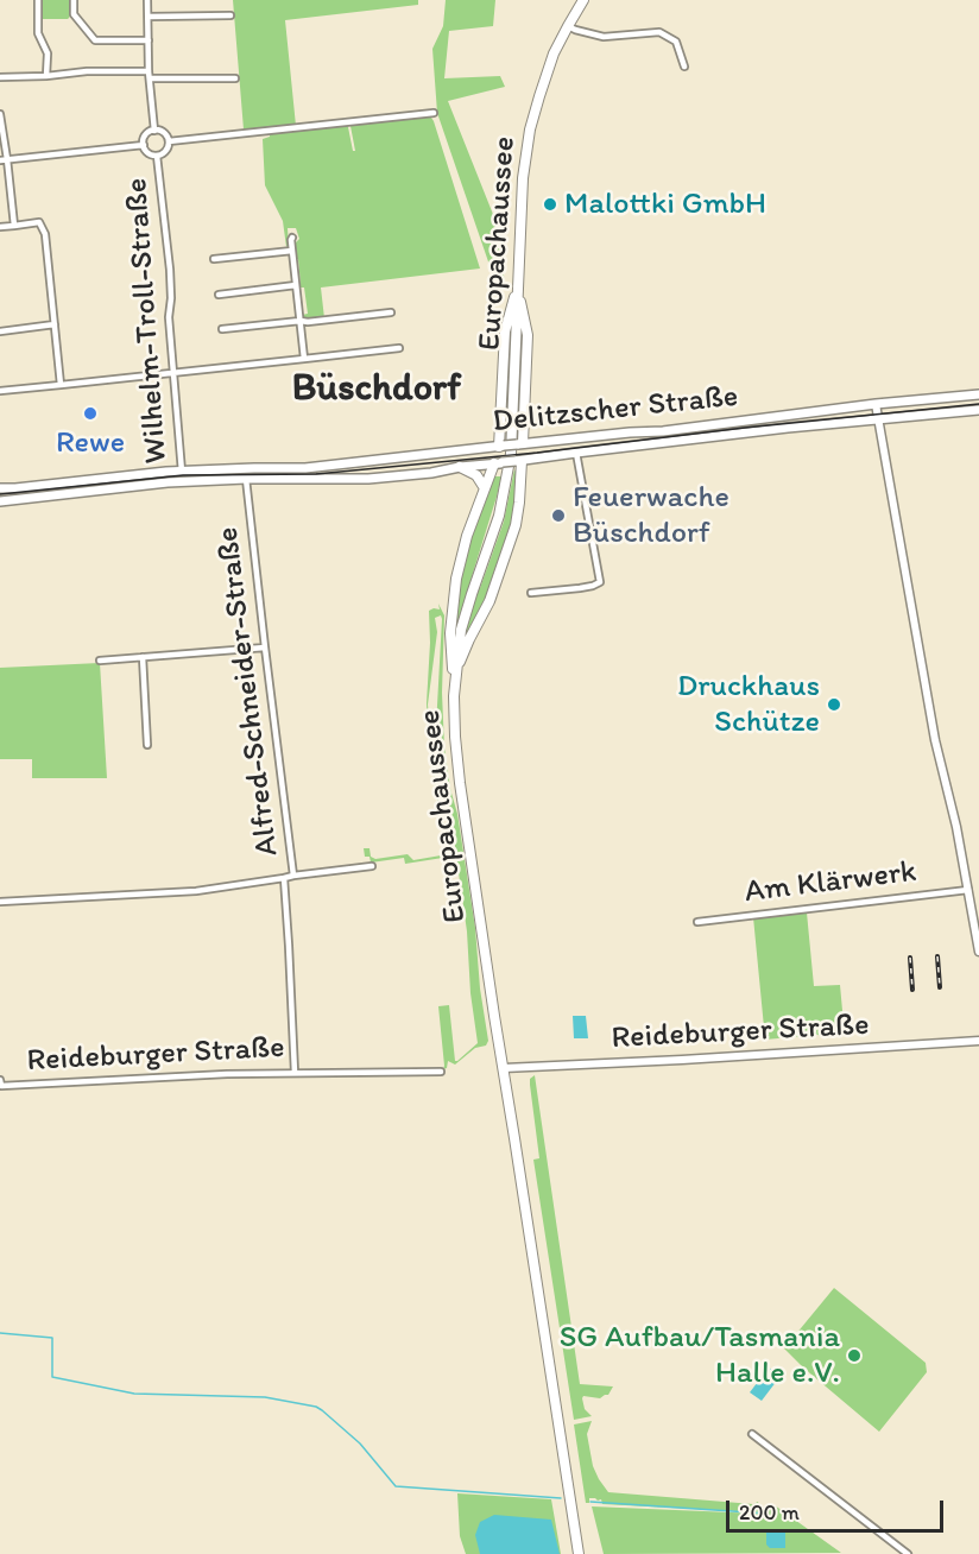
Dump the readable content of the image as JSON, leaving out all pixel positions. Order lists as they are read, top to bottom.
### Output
{
  "streets": {
    "main road": ["Europachaussee", "Delitzscher Straße"],
    "street": [
      "Wilhelm-Troll-Straße",
      "Alfred-Schneider-Straße",
      "Am Klärwerk",
      "Reideburger Straße"
    ]
  },
  "crossings": [
    ["Europachaussee", "Reideburger Straße"],
    ["Wilhelm-Troll-Straße", "Delitzscher Straße"],
    ["Delitzscher Straße", "Alfred-Schneider-Straße"],
    ["Alfred-Schneider-Straße", "Reideburger Straße"]
  ],
  "districts": ["Büschdorf"],
  "places": [
    "Malottki GmbH",
    "Rewe",
    "Feuerwache Büschdorf",
    "Druckhaus Schütze",
    "SG Aufbau/Tasmania Halle e.V."
  ],
  "scale_bar": "200 m"
}
